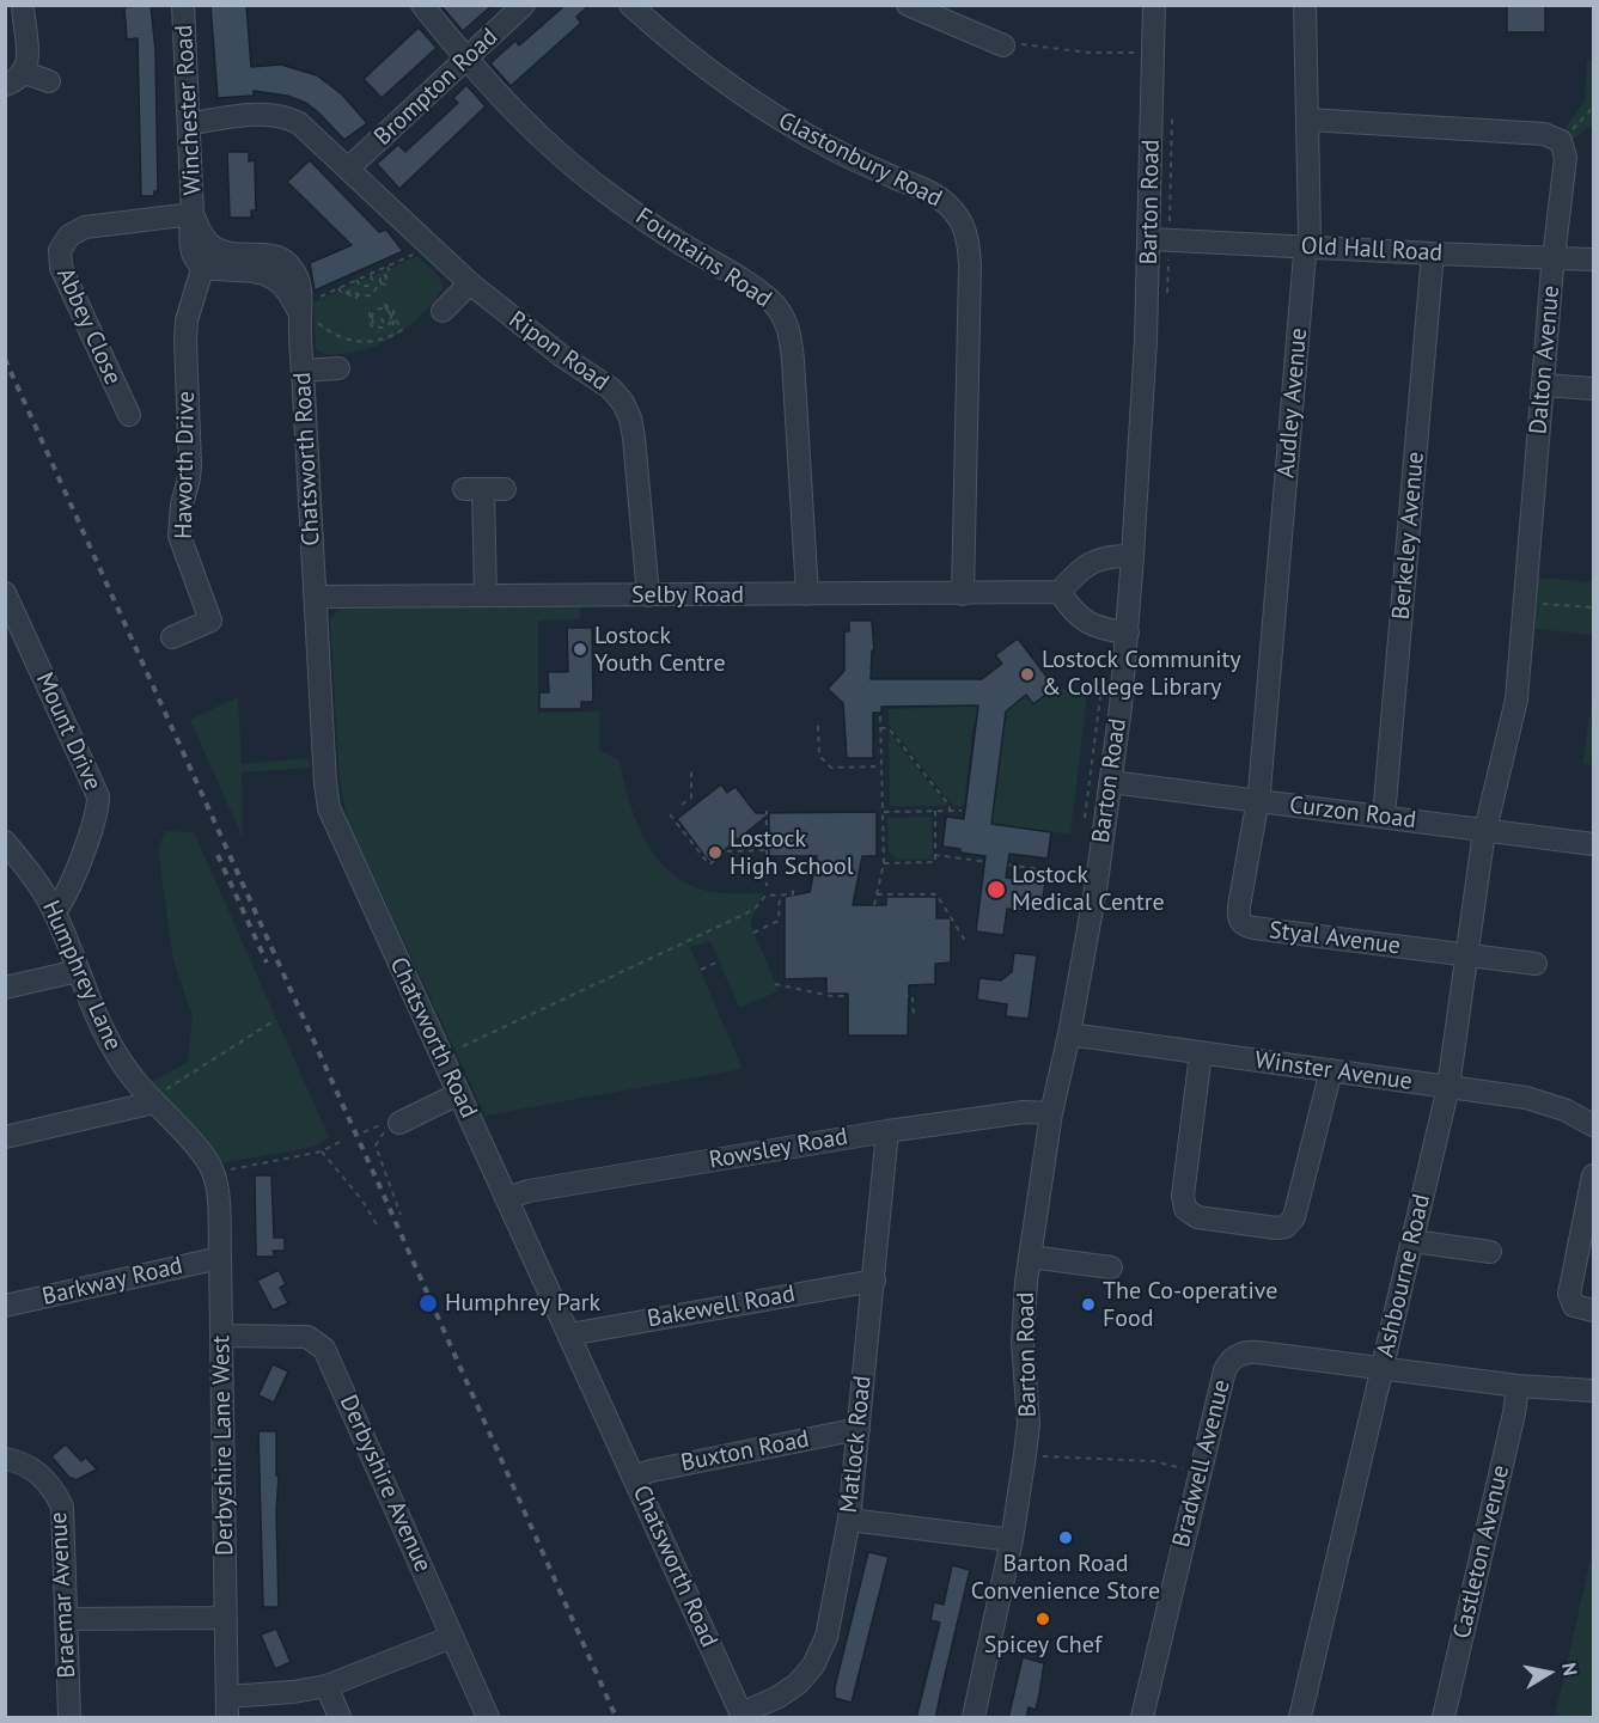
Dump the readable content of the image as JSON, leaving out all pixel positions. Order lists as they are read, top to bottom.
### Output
{
  "streets": {
    "street": [
      "Brompton Road",
      "Winchester Road",
      "Glastonbury Road",
      "Barton Road",
      "Old Hall Road",
      "Fountains Road",
      "Abbey Close",
      "Ripon Road",
      "Dalton Avenue",
      "Audley Avenue",
      "Chatsworth Road",
      "Haworth Drive",
      "Berkeley Avenue",
      "Selby Road",
      "Mount Drive",
      "Curzon Road",
      "Styal Avenue",
      "Humphrey Lane",
      "Winster Avenue",
      "Rowsley Road",
      "Ashbourne Road",
      "Barkway Road",
      "Bakewell Road",
      "Matlock Road",
      "Derbyshire Lane West",
      "Buxton Road",
      "Bradwell Avenue",
      "Derbyshire Avenue",
      "Castleton Avenue",
      "Braemar Avenue"
    ]
  },
  "crossings": [
    ["Brompton Road", "Fountains Road"],
    ["Brompton Road", "Ripon Road"],
    ["Winchester Road", "Abbey Close"],
    ["Winchester Road", "Ripon Road"],
    ["Winchester Road", "Chatsworth Road"],
    ["Glastonbury Road", "Selby Road"],
    ["Barton Road", "Old Hall Road"],
    ["Barton Road", "Curzon Road"],
    ["Barton Road", "Winster Avenue"],
    ["Barton Road", "Rowsley Road"],
    ["Old Hall Road", "Dalton Avenue"],
    ["Old Hall Road", "Audley Avenue"],
    ["Old Hall Road", "Berkeley Avenue"],
    ["Fountains Road", "Selby Road"],
    ["Abbey Close", "Chatsworth Road"],
    ["Ripon Road", "Selby Road"],
    ["Dalton Avenue", "Curzon Road"],
    ["Dalton Avenue", "Ashbourne Road"],
    ["Audley Avenue", "Curzon Road"],
    ["Audley Avenue", "Styal Avenue"],
    ["Chatsworth Road", "Haworth Drive"],
    ["Chatsworth Road", "Selby Road"],
    ["Chatsworth Road", "Rowsley Road"],
    ["Chatsworth Road", "Bakewell Road"],
    ["Chatsworth Road", "Matlock Road"],
    ["Chatsworth Road", "Buxton Road"],
    ["Berkeley Avenue", "Curzon Road"],
    ["Mount Drive", "Humphrey Lane"],
    ["Curzon Road", "Styal Avenue"],
    ["Curzon Road", "Ashbourne Road"],
    ["Styal Avenue", "Ashbourne Road"],
    ["Humphrey Lane", "Derbyshire Lane West"],
    ["Winster Avenue", "Ashbourne Road"],
    ["Rowsley Road", "Matlock Road"],
    ["Ashbourne Road", "Bradwell Avenue"],
    ["Barkway Road", "Derbyshire Lane West"],
    ["Bakewell Road", "Matlock Road"],
    ["Matlock Road", "Buxton Road"],
    ["Derbyshire Lane West", "Derbyshire Avenue"],
    ["Bradwell Avenue", "Castleton Avenue"]
  ],
  "places": [
    "Lostock Youth Centre",
    "Lostock Community & College Library",
    "Lostock High School",
    "Lostock Medical Centre",
    "Humphrey Park",
    "The Co-operative Food",
    "Barton Road Convenience Store",
    "Spicey Chef"
  ],
  "north": "right"
}
